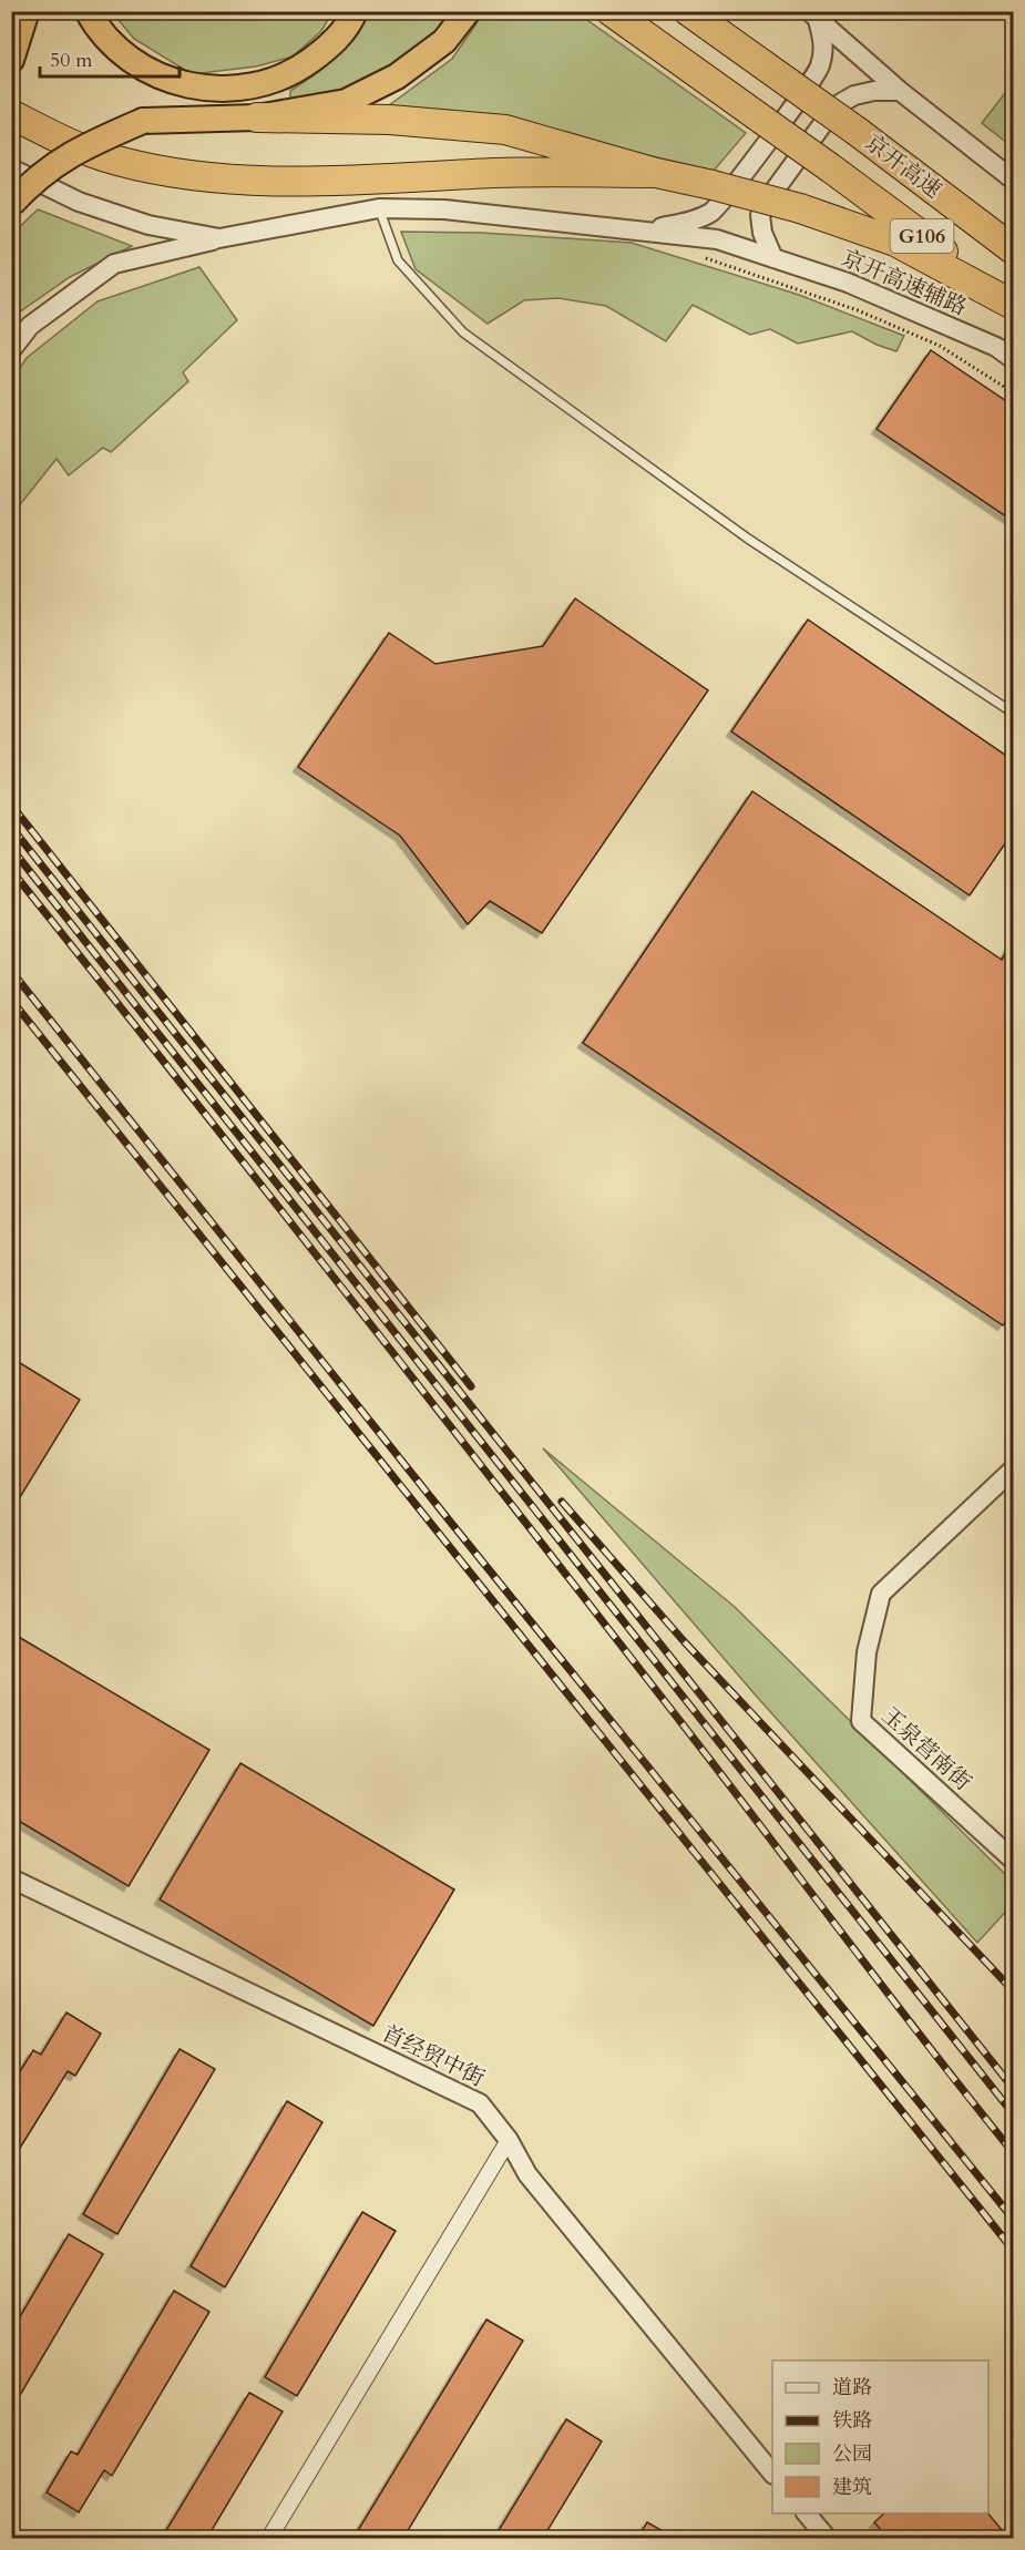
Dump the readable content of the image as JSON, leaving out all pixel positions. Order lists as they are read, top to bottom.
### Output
{
  "streets": {
    "highway": ["京开高速", "G106"],
    "street": ["京开高速辅路", "玉泉营南街", "首经贸中街"]
  },
  "legend": [
    "道路",
    "铁路",
    "公园",
    "建筑"
  ],
  "scale_bar": "50 m"
}
